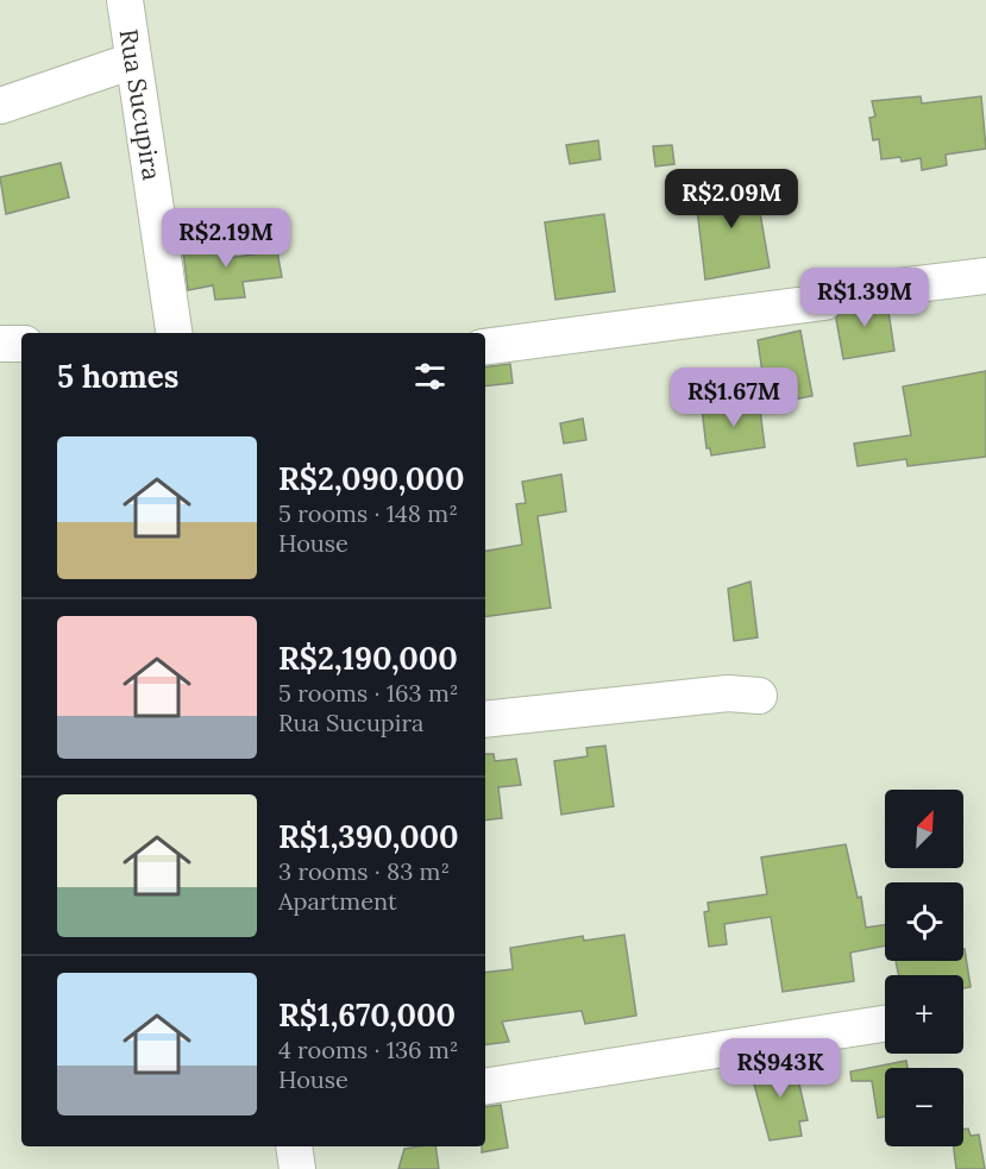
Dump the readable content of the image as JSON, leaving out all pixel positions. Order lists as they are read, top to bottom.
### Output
{
  "streets": {
    "street": ["Rua Sucupira"]
  },
  "north": "top right",
  "page": {
    "price": [
      "R$2.09M",
      "R$2.19M",
      "R$1.39M",
      "R$1.67M",
      "R$943K"
    ],
    "heading": "5 homes",
    "list": [
      {
        "name": "R$2,090,000",
        "note": "5 rooms · 148 m² · House"
      },
      {
        "name": "R$2,190,000",
        "note": "5 rooms · 163 m² · Rua Sucupira"
      },
      {
        "name": "R$1,390,000",
        "note": "3 rooms · 83 m² · Apartment"
      },
      {
        "name": "R$1,670,000",
        "note": "4 rooms · 136 m² · House"
      }
    ],
    "map_buttons": ["+", "−"]
  }
}
